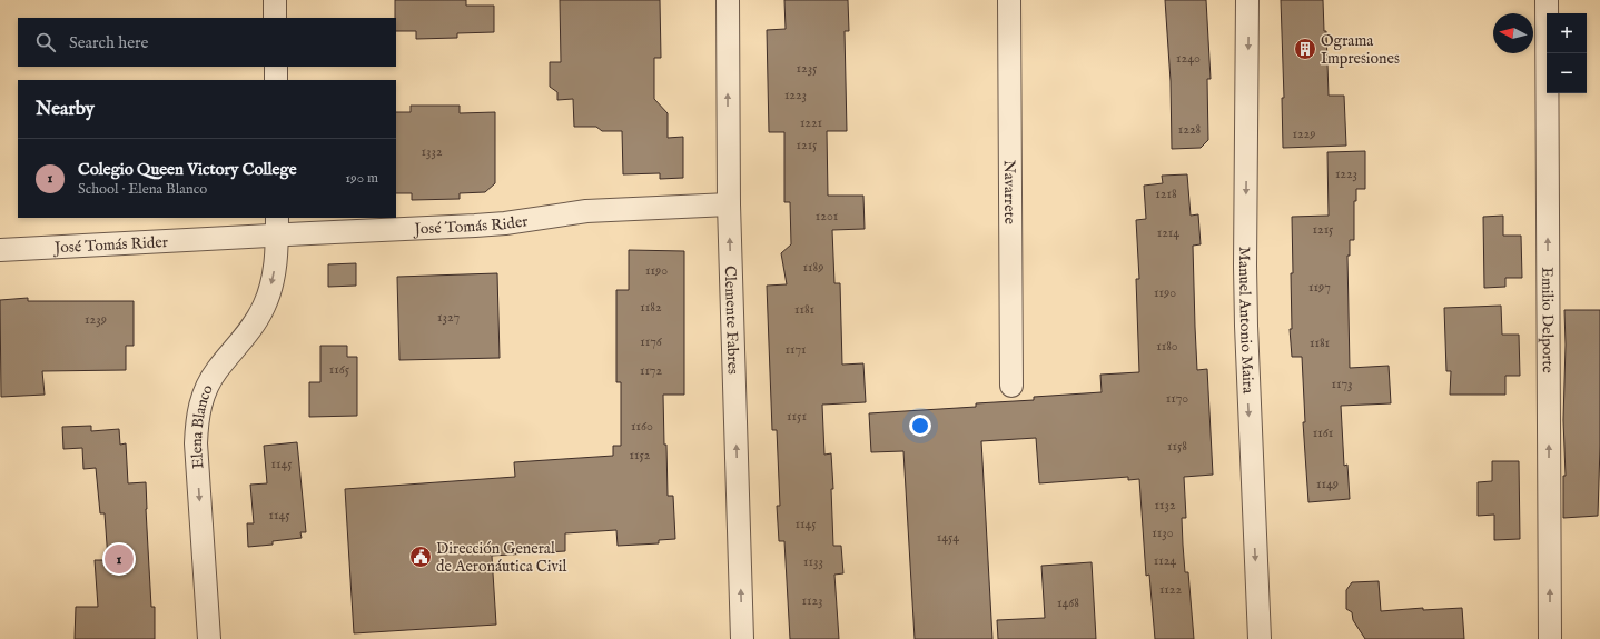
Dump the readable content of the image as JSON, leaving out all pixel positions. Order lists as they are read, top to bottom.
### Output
{
  "streets": {
    "street": [
      "Navarrete",
      "José Tomás Rider",
      "Clemente Fabres",
      "Manuel Antonio Maira",
      "Emilio Delporte",
      "Elena Blanco"
    ]
  },
  "crossings": [
    ["José Tomás Rider", "Clemente Fabres"],
    ["José Tomás Rider", "Elena Blanco"]
  ],
  "one_way": [
    "Clemente Fabres",
    "Manuel Antonio Maira",
    "Emilio Delporte",
    "Elena Blanco"
  ],
  "places": {
    "building": ["Ograma Impresiones"],
    "public building": ["Dirección General de Aeronáutica Civil"]
  },
  "house_numbers": [
    "1240",
    "1235",
    "1223",
    "1221",
    "1228",
    "1229",
    "1215",
    "1332",
    "1223",
    "1218",
    "1201",
    "1215",
    "1214",
    "1189",
    "1190",
    "1197",
    "1190",
    "1182",
    "1181",
    "1327",
    "1239",
    "1176",
    "1181",
    "1180",
    "1171",
    "1165",
    "1172",
    "1173",
    "1170",
    "1151",
    "1160",
    "1161",
    "1158",
    "1152",
    "1145",
    "1149",
    "1132",
    "1145",
    "1145",
    "1130",
    "1454",
    "1124",
    "1133",
    "1122",
    "1123",
    "1468"
  ],
  "north": "left",
  "page": {
    "map_buttons": ["+", "−"],
    "search": "Search here",
    "heading": "Nearby",
    "list": [
      {
        "mark": "1",
        "name": "Colegio Queen Victory College",
        "note": "School · Elena Blanco",
        "value": "190 m"
      }
    ],
    "pins": "1"
  }
}
